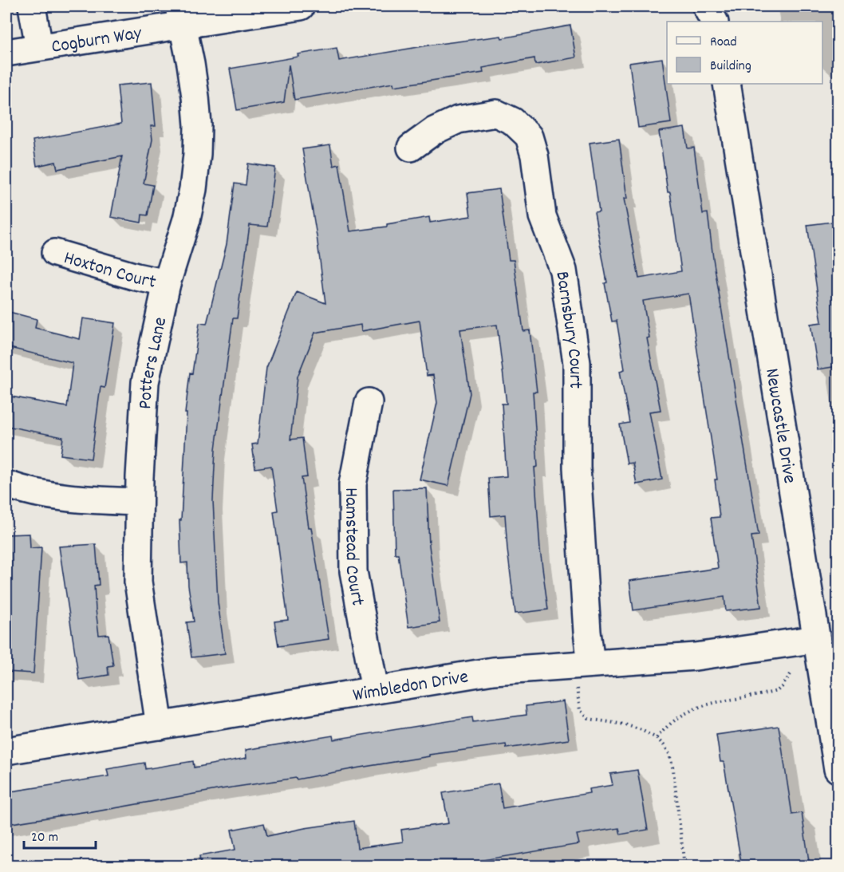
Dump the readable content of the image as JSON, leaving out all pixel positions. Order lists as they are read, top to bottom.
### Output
{
  "streets": {
    "street": [
      "Cogburn Way",
      "Hoxton Court",
      "Barnsbury Court",
      "Potters Lane",
      "Newcastle Drive",
      "Hamstead Court",
      "Wimbledon Drive"
    ]
  },
  "crossings": [
    ["Cogburn Way", "Potters Lane"],
    ["Hoxton Court", "Potters Lane"],
    ["Barnsbury Court", "Wimbledon Drive"],
    ["Potters Lane", "Wimbledon Drive"],
    ["Newcastle Drive", "Wimbledon Drive"],
    ["Hamstead Court", "Wimbledon Drive"]
  ],
  "legend": ["Road", "Building"],
  "scale_bar": "20 m"
}
